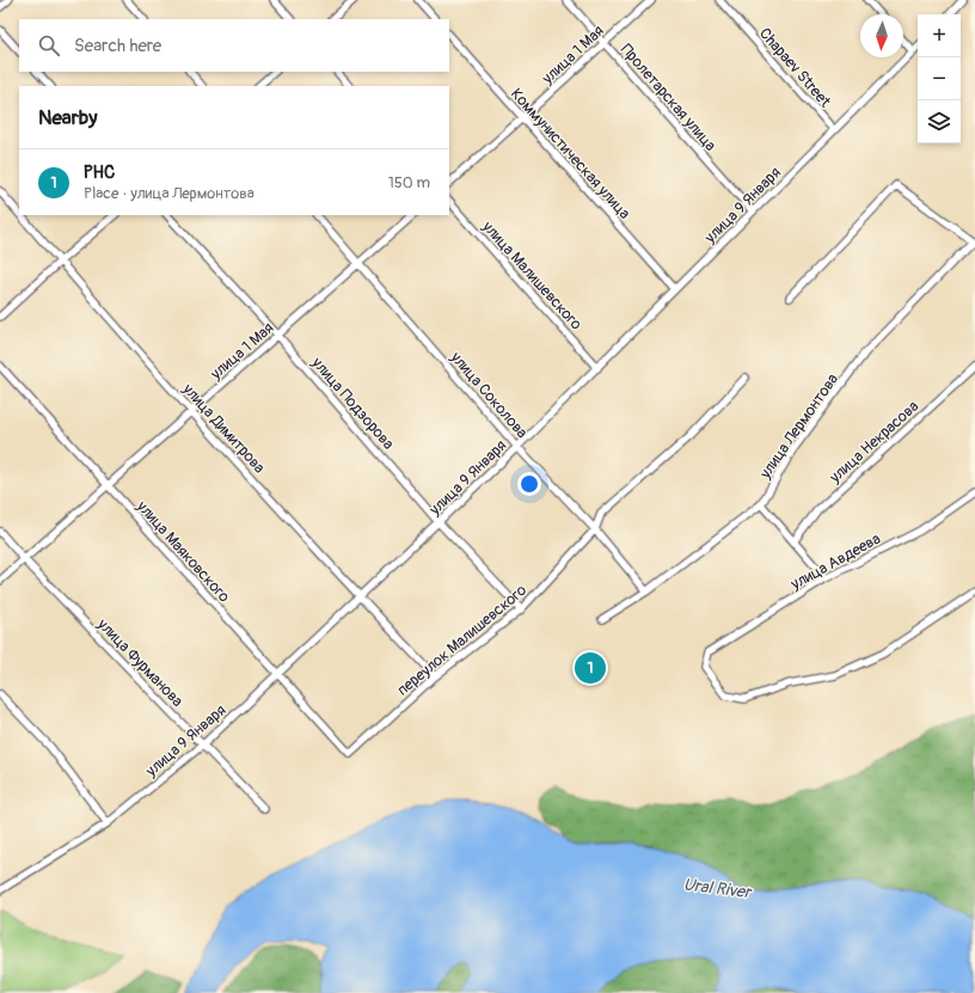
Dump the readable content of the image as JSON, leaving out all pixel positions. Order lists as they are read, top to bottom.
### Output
{
  "streets": {
    "street": [
      "улица 1 Мая",
      "Chapaev Street",
      "Пролетарская улица",
      "Коммунистическая улица",
      "улица 9 Января",
      "улица Малишевского",
      "улица Соколова",
      "улица Подзорова",
      "улица Лермонтова",
      "улица Димитрова",
      "улица Некрасова",
      "улица Маяковского",
      "улица Авдеева",
      "переулок Малишевского",
      "улица Фурманова"
    ]
  },
  "crossings": [
    ["улица 1 Мая", "Пролетарская улица"],
    ["улица 1 Мая", "Коммунистическая улица"],
    ["улица 1 Мая", "улица Соколова"],
    ["улица 1 Мая", "улица Подзорова"],
    ["улица 1 Мая", "улица Димитрова"],
    ["улица 1 Мая", "улица Маяковского"],
    ["улица 1 Мая", "улица Фурманова"],
    ["Chapaev Street", "улица 9 Января"],
    ["Пролетарская улица", "улица 9 Января"],
    ["Коммунистическая улица", "улица 9 Января"],
    ["улица 9 Января", "улица Малишевского"],
    ["улица 9 Января", "улица Соколова"],
    ["улица 9 Января", "улица Подзорова"],
    ["улица 9 Января", "улица Димитрова"],
    ["улица 9 Января", "улица Маяковского"],
    ["улица 9 Января", "улица Фурманова"],
    ["улица Соколова", "улица Лермонтова"],
    ["улица Соколова", "переулок Малишевского"],
    ["улица Подзорова", "переулок Малишевского"],
    ["улица Димитрова", "переулок Малишевского"],
    ["улица Маяковского", "переулок Малишевского"]
  ],
  "water": ["Ural River"],
  "north": "bottom",
  "page": {
    "map_buttons": ["+", "−"],
    "search": "Search here",
    "heading": "Nearby",
    "list": [
      {
        "mark": "1",
        "name": "РНС",
        "note": "Place · улица Лермонтова",
        "value": "150 m"
      }
    ],
    "pins": "1"
  }
}
